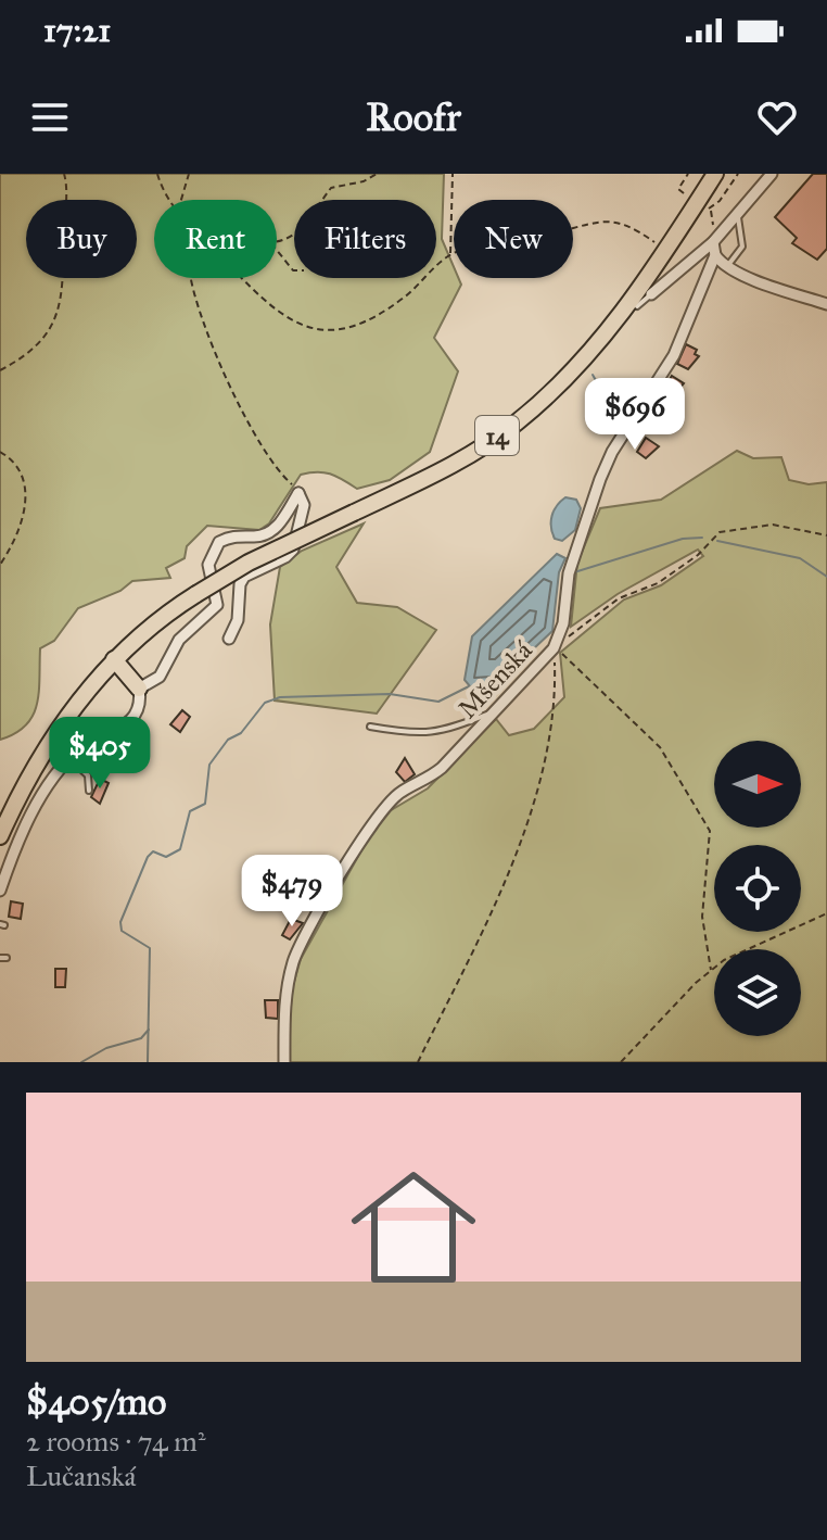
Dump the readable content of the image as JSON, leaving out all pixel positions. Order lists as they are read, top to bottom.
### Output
{
  "streets": {
    "main road": ["14"],
    "street": ["Mšenská"]
  },
  "north": "right",
  "page": {
    "status": "17:21",
    "header": "Roofr",
    "chip": [
      "Buy",
      "Rent",
      "Filters",
      "New"
    ],
    "price": ["$696", "$405", "$479"],
    "list": [
      {
        "name": "$405/mo",
        "note": "2 rooms · 74 m² · Lučanská"
      }
    ]
  }
}
